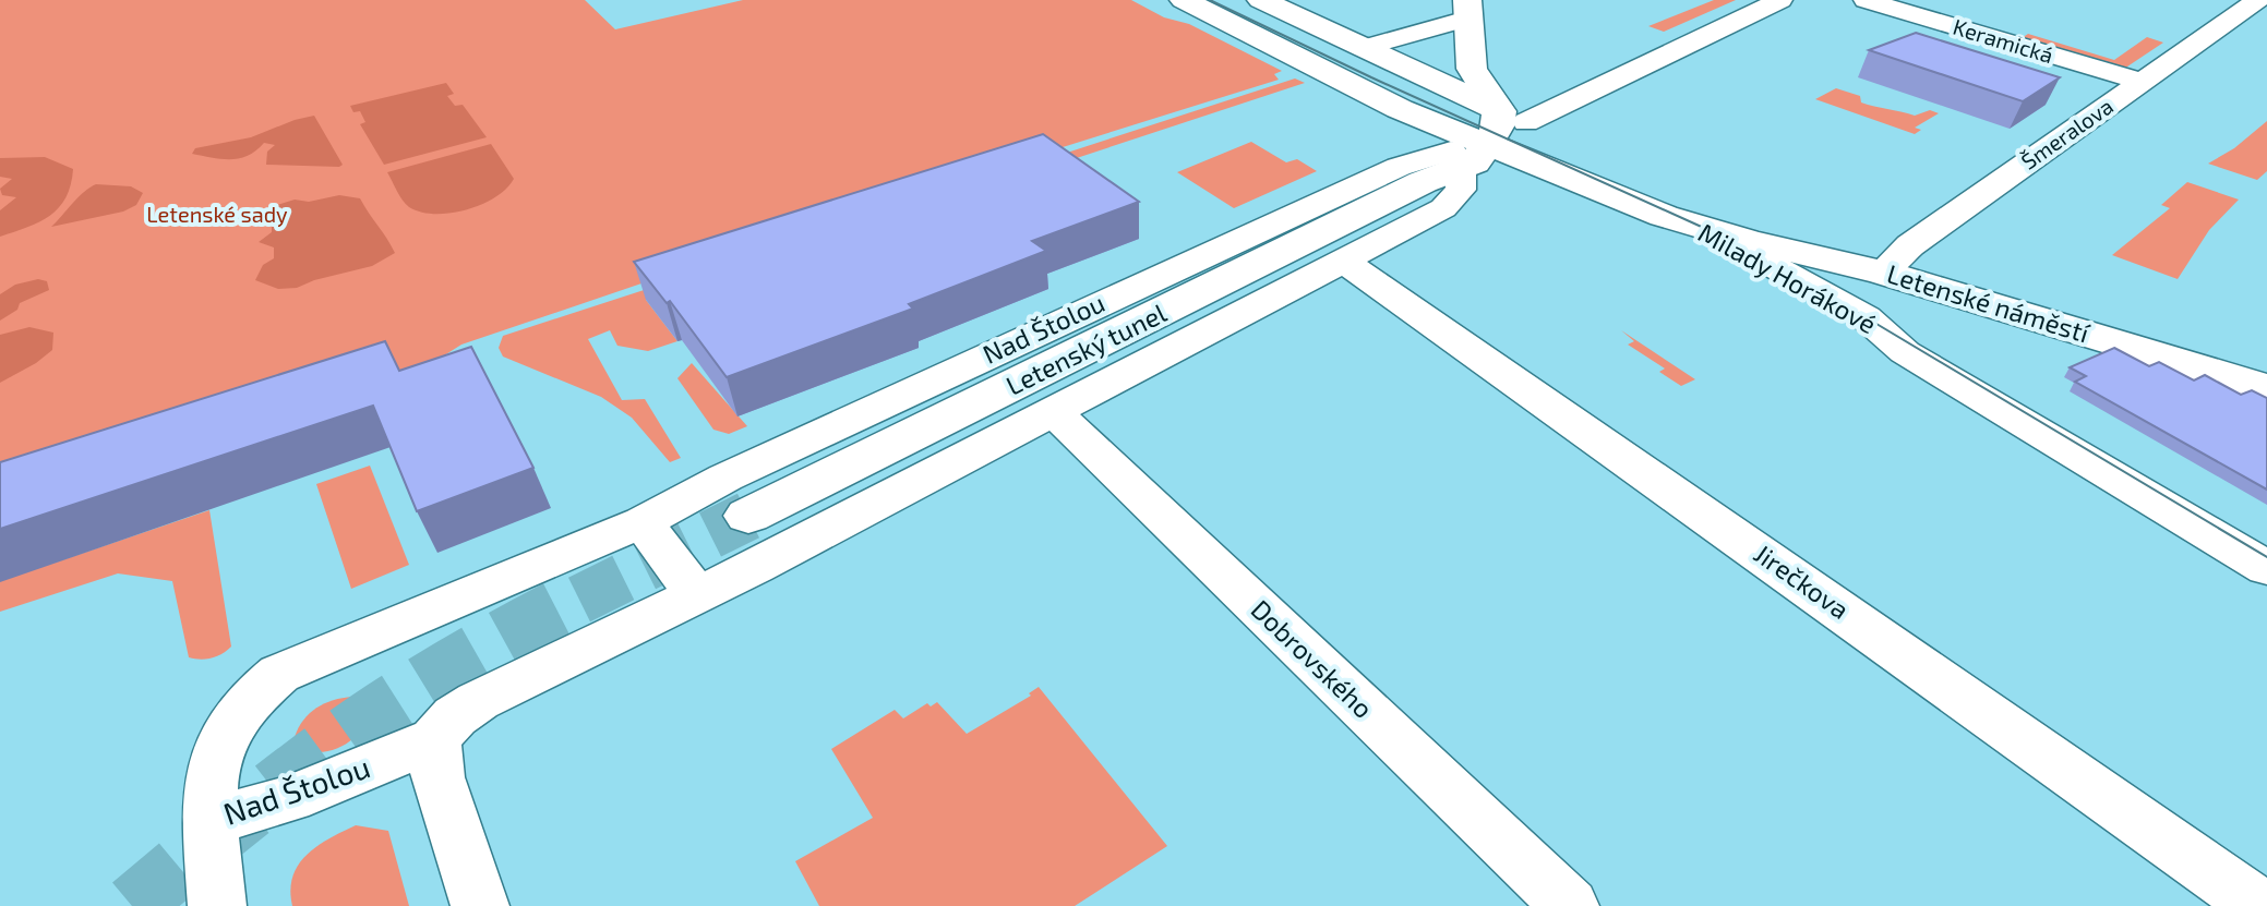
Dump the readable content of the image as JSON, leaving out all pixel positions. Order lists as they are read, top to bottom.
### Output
{
  "streets": {
    "main road": ["Milady Horákové", "Letenské náměstí", "Letenský tunel"],
    "street": [
      "Keramická",
      "Šmeralova",
      "Nad Štolou",
      "Jirečkova",
      "Dobrovského"
    ]
  },
  "crossings": [
    ["Keramická", "Šmeralova"],
    ["Šmeralova", "Milady Horákové"],
    ["Šmeralova", "Letenské náměstí"],
    ["Milady Horákové", "Letenské náměstí"],
    ["Milady Horákové", "Letenský tunel"],
    ["Nad Štolou", "Letenský tunel"],
    ["Nad Štolou", "Jirečkova"],
    ["Nad Štolou", "Dobrovského"]
  ],
  "parks": ["Letenské sady"]
}
